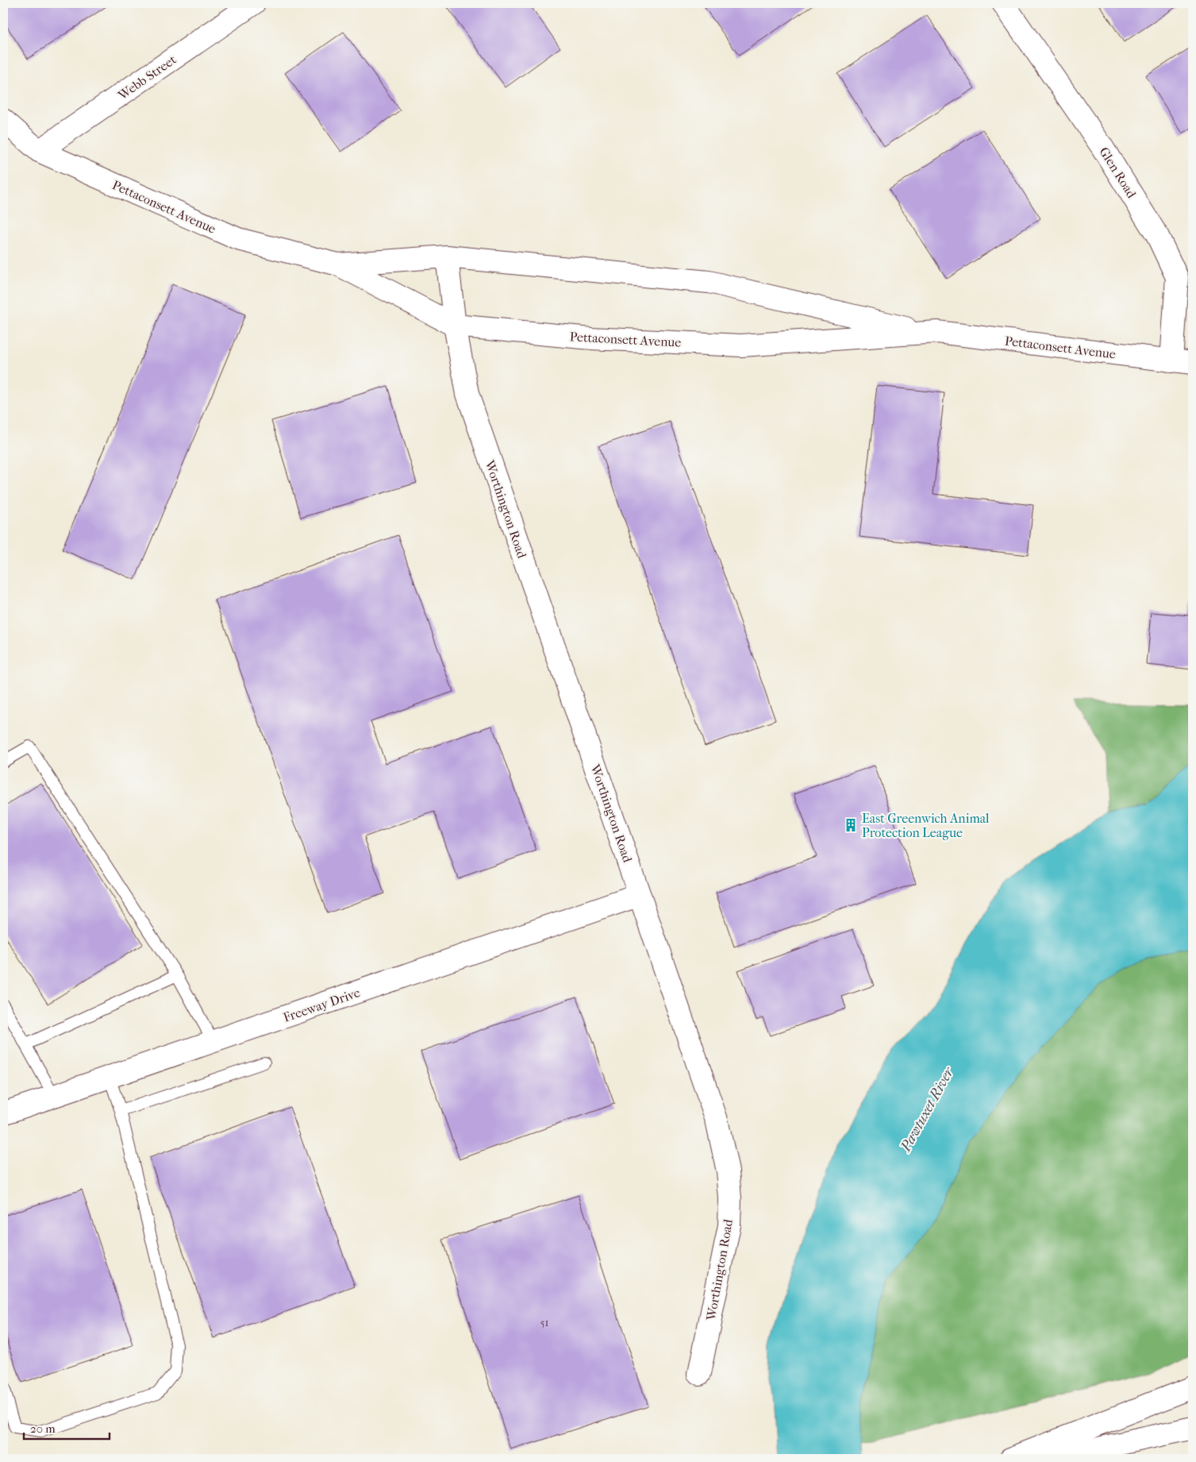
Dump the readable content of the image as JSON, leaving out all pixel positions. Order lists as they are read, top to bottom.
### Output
{
  "streets": {
    "main road": [
      "Webb Street",
      "Glen Road",
      "Pettaconsett Avenue",
      "Worthington Road",
      "Freeway Drive"
    ]
  },
  "crossings": [
    ["Webb Street", "Pettaconsett Avenue"],
    ["Glen Road", "Pettaconsett Avenue"],
    ["Pettaconsett Avenue", "Worthington Road"],
    ["Worthington Road", "Freeway Drive"]
  ],
  "water": ["Pawtuxet River"],
  "places": {
    "building": ["East Greenwich Animal Protection League"]
  },
  "house_numbers": ["51"],
  "scale_bar": "20 m"
}
